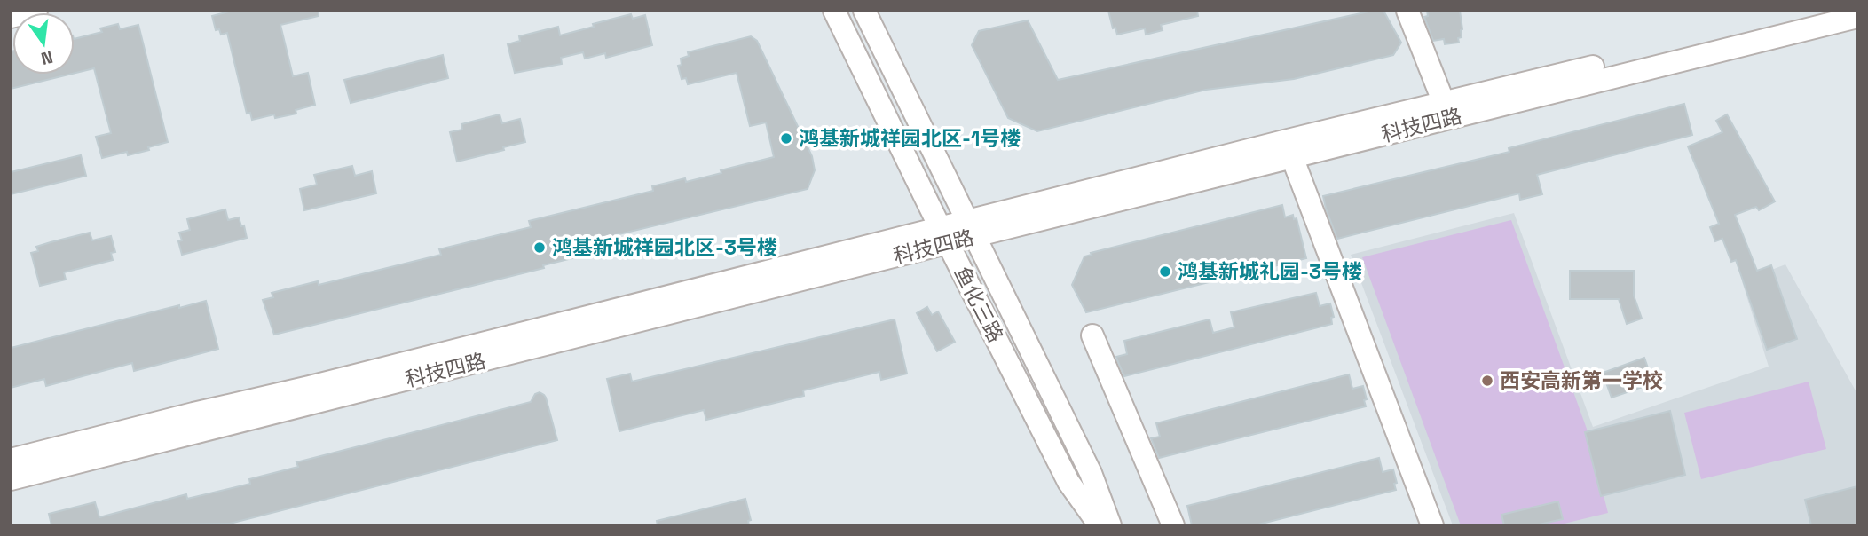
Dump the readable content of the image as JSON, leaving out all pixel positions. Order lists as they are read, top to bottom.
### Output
{
  "streets": {
    "street": ["科技四路", "鱼化三路"]
  },
  "crossings": [
    ["科技四路", "鱼化三路"]
  ],
  "places": [
    "鸿基新城祥园北区-1号楼",
    "鸿基新城祥园北区-3号楼",
    "鸿基新城礼园-3号楼",
    "西安高新第一学校"
  ],
  "north": "bottom"
}
